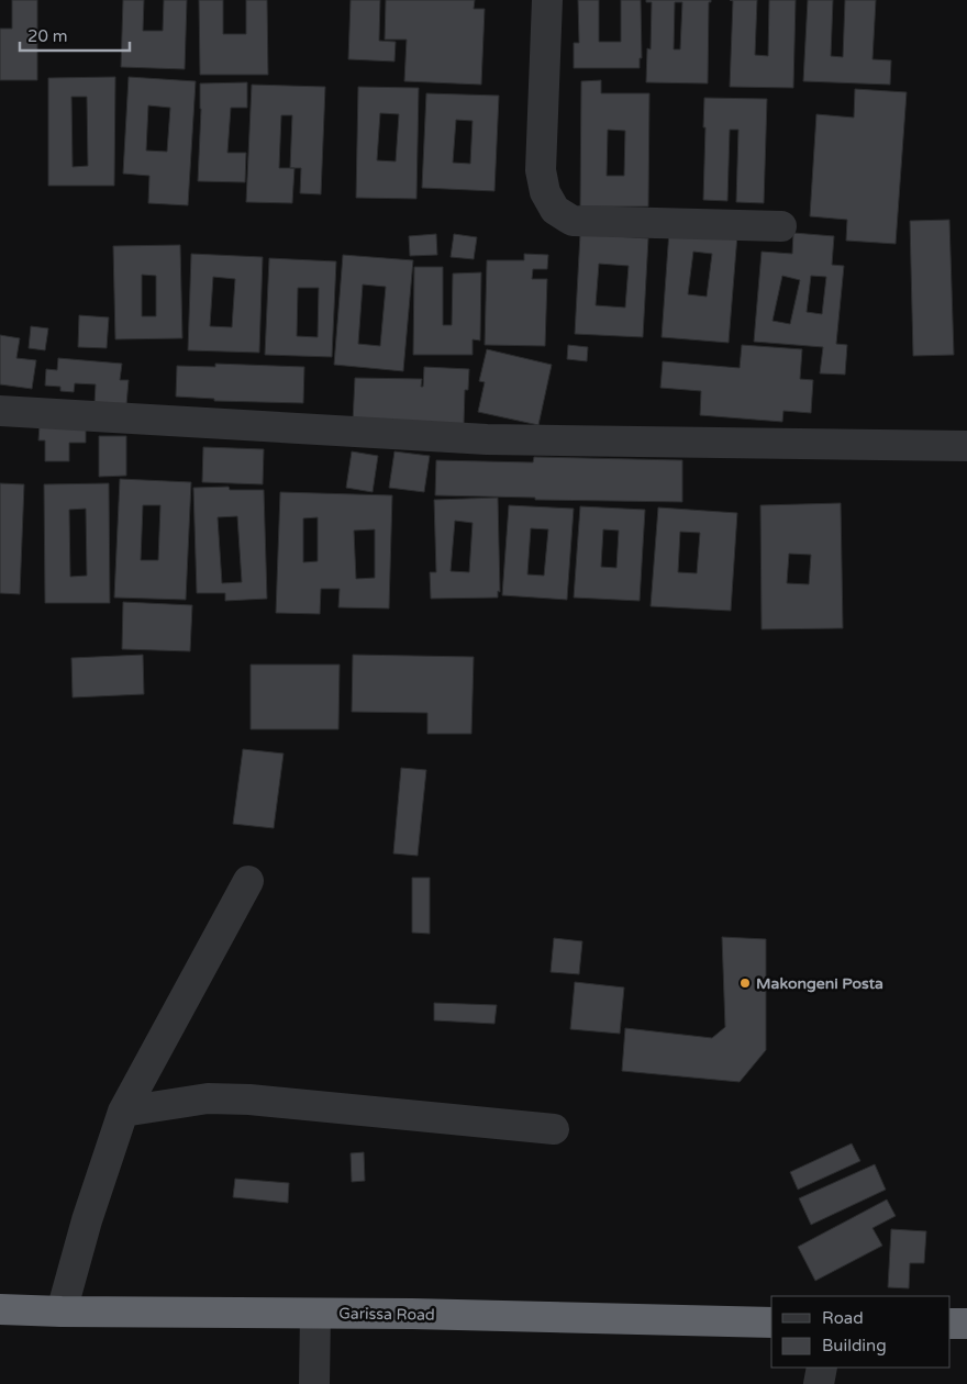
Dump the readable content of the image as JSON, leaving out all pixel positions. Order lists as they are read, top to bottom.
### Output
{
  "streets": {
    "highway": ["Garissa Road"]
  },
  "places": ["Makongeni Posta"],
  "legend": ["Road", "Building"],
  "scale_bar": "20 m"
}
